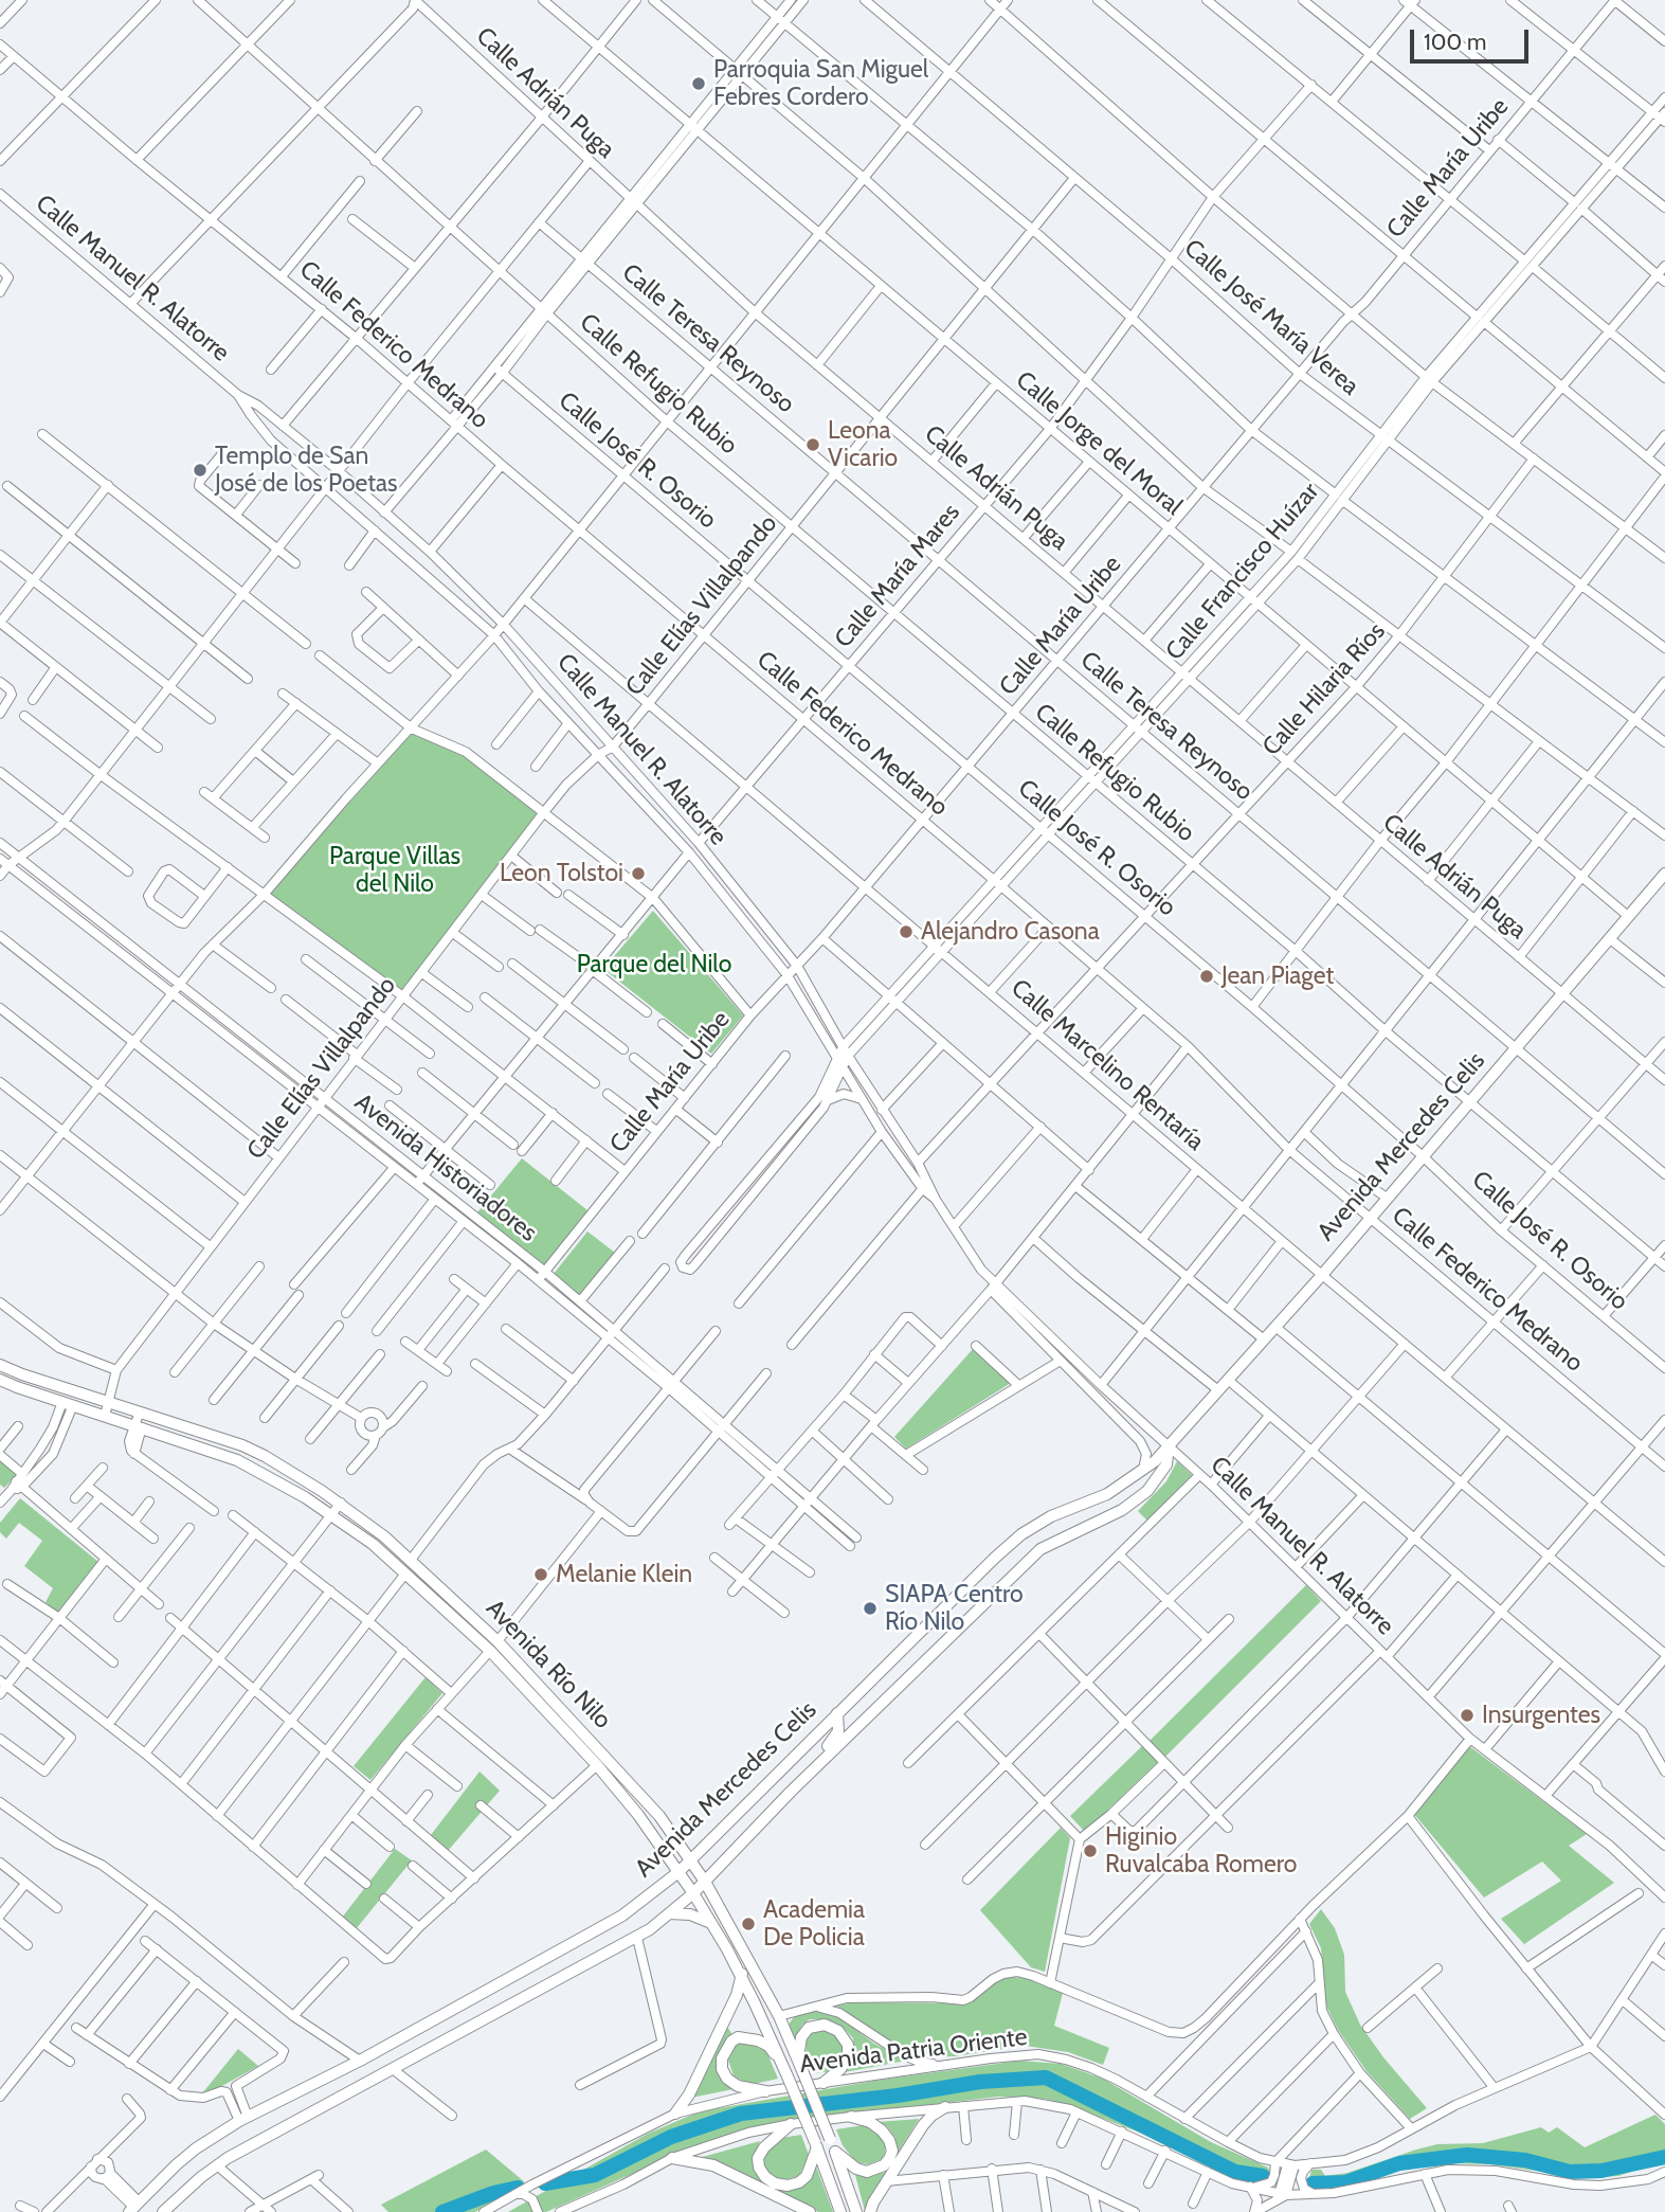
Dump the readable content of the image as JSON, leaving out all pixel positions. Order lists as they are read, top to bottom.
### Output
{
  "streets": {
    "main road": ["Avenida Mercedes Celis", "Avenida Río Nilo"],
    "street": [
      "Calle Adrián Puga",
      "Calle María Uribe",
      "Calle Manuel R. Alatorre",
      "Calle José María Verea",
      "Calle Teresa Reynoso",
      "Calle Federico Medrano",
      "Calle Refugio Rubio",
      "Calle Jorge del Moral",
      "Calle José R. Osorio",
      "Calle Francisco Huízar",
      "Calle María Mares",
      "Calle Elías Villalpando",
      "Calle Hilaria Ríos",
      "Calle Marcelino Rentaría",
      "Avenida Historiadores",
      "Avenida Patria Oriente"
    ]
  },
  "crossings": [
    ["Calle Adrián Puga", "Calle María Uribe"],
    ["Calle Adrián Puga", "Calle Francisco Huízar"],
    ["Calle Adrián Puga", "Calle María Mares"],
    ["Calle Adrián Puga", "Calle Elías Villalpando"],
    ["Calle Adrián Puga", "Calle Hilaria Ríos"],
    ["Calle Adrián Puga", "Avenida Mercedes Celis"],
    ["Calle María Uribe", "Calle Manuel R. Alatorre"],
    ["Calle María Uribe", "Calle José María Verea"],
    ["Calle María Uribe", "Calle Teresa Reynoso"],
    ["Calle María Uribe", "Calle Federico Medrano"],
    ["Calle María Uribe", "Calle Refugio Rubio"],
    ["Calle María Uribe", "Calle Jorge del Moral"],
    ["Calle María Uribe", "Calle José R. Osorio"],
    ["Calle María Uribe", "Calle Marcelino Rentaría"],
    ["Calle María Uribe", "Avenida Historiadores"],
    ["Calle Manuel R. Alatorre", "Calle Francisco Huízar"],
    ["Calle Manuel R. Alatorre", "Calle María Mares"],
    ["Calle Manuel R. Alatorre", "Calle Elías Villalpando"],
    ["Calle Manuel R. Alatorre", "Calle Hilaria Ríos"],
    ["Calle Manuel R. Alatorre", "Avenida Mercedes Celis"],
    ["Calle José María Verea", "Calle Francisco Huízar"],
    ["Calle José María Verea", "Calle María Mares"],
    ["Calle José María Verea", "Calle Elías Villalpando"],
    ["Calle José María Verea", "Calle Hilaria Ríos"],
    ["Calle Teresa Reynoso", "Calle Francisco Huízar"],
    ["Calle Teresa Reynoso", "Calle María Mares"],
    ["Calle Teresa Reynoso", "Calle Elías Villalpando"],
    ["Calle Teresa Reynoso", "Calle Hilaria Ríos"],
    ["Calle Teresa Reynoso", "Avenida Mercedes Celis"],
    ["Calle Federico Medrano", "Calle Francisco Huízar"],
    ["Calle Federico Medrano", "Calle María Mares"],
    ["Calle Federico Medrano", "Calle Elías Villalpando"],
    ["Calle Federico Medrano", "Calle Hilaria Ríos"],
    ["Calle Federico Medrano", "Avenida Mercedes Celis"],
    ["Calle Refugio Rubio", "Calle Francisco Huízar"],
    ["Calle Refugio Rubio", "Calle María Mares"],
    ["Calle Refugio Rubio", "Calle Elías Villalpando"],
    ["Calle Refugio Rubio", "Calle Hilaria Ríos"],
    ["Calle Refugio Rubio", "Avenida Mercedes Celis"],
    ["Calle Jorge del Moral", "Calle Francisco Huízar"],
    ["Calle Jorge del Moral", "Calle María Mares"],
    ["Calle Jorge del Moral", "Calle Elías Villalpando"],
    ["Calle Jorge del Moral", "Calle Hilaria Ríos"],
    ["Calle Jorge del Moral", "Avenida Mercedes Celis"],
    ["Calle José R. Osorio", "Calle Francisco Huízar"],
    ["Calle José R. Osorio", "Calle María Mares"],
    ["Calle José R. Osorio", "Calle Elías Villalpando"],
    ["Calle José R. Osorio", "Calle Hilaria Ríos"],
    ["Calle José R. Osorio", "Avenida Mercedes Celis"],
    ["Calle Francisco Huízar", "Calle Marcelino Rentaría"],
    ["Calle María Mares", "Calle Marcelino Rentaría"],
    ["Calle Elías Villalpando", "Calle Marcelino Rentaría"],
    ["Calle Elías Villalpando", "Avenida Historiadores"],
    ["Calle Elías Villalpando", "Avenida Río Nilo"],
    ["Calle Hilaria Ríos", "Calle Marcelino Rentaría"],
    ["Calle Marcelino Rentaría", "Avenida Mercedes Celis"],
    ["Avenida Mercedes Celis", "Avenida Río Nilo"]
  ],
  "parks": ["Parque Villas del Nilo", "Parque del Nilo"],
  "places": [
    "Parroquia San Miguel Febres Cordero",
    "Leona Vicario",
    "Templo de San José de los Poetas",
    "Leon Tolstoi",
    "Alejandro Casona",
    "Jean Piaget",
    "Melanie Klein",
    "SIAPA Centro Río Nilo",
    "Insurgentes",
    "Higinio Ruvalcaba Romero",
    "Academia De Policia"
  ],
  "scale_bar": "100 m"
}
